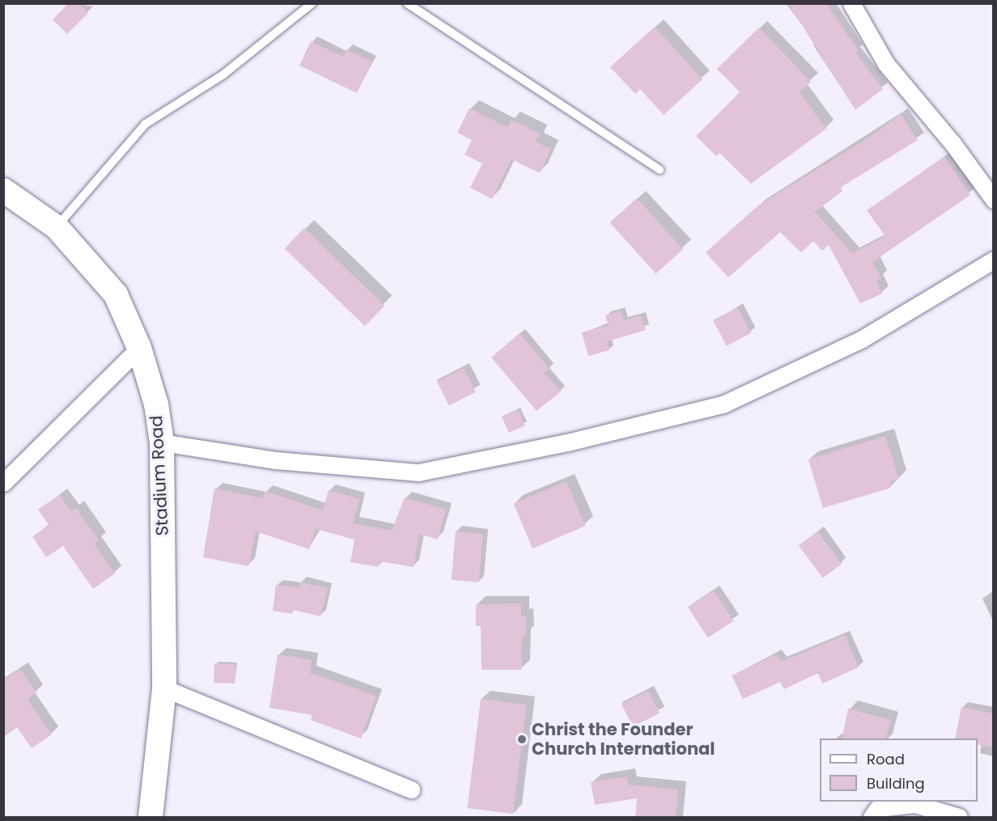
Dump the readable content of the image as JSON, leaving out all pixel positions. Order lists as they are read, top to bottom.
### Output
{
  "streets": {
    "main road": ["Stadium Road"]
  },
  "places": ["Christ the Founder Church International"],
  "legend": ["Road", "Building"]
}
